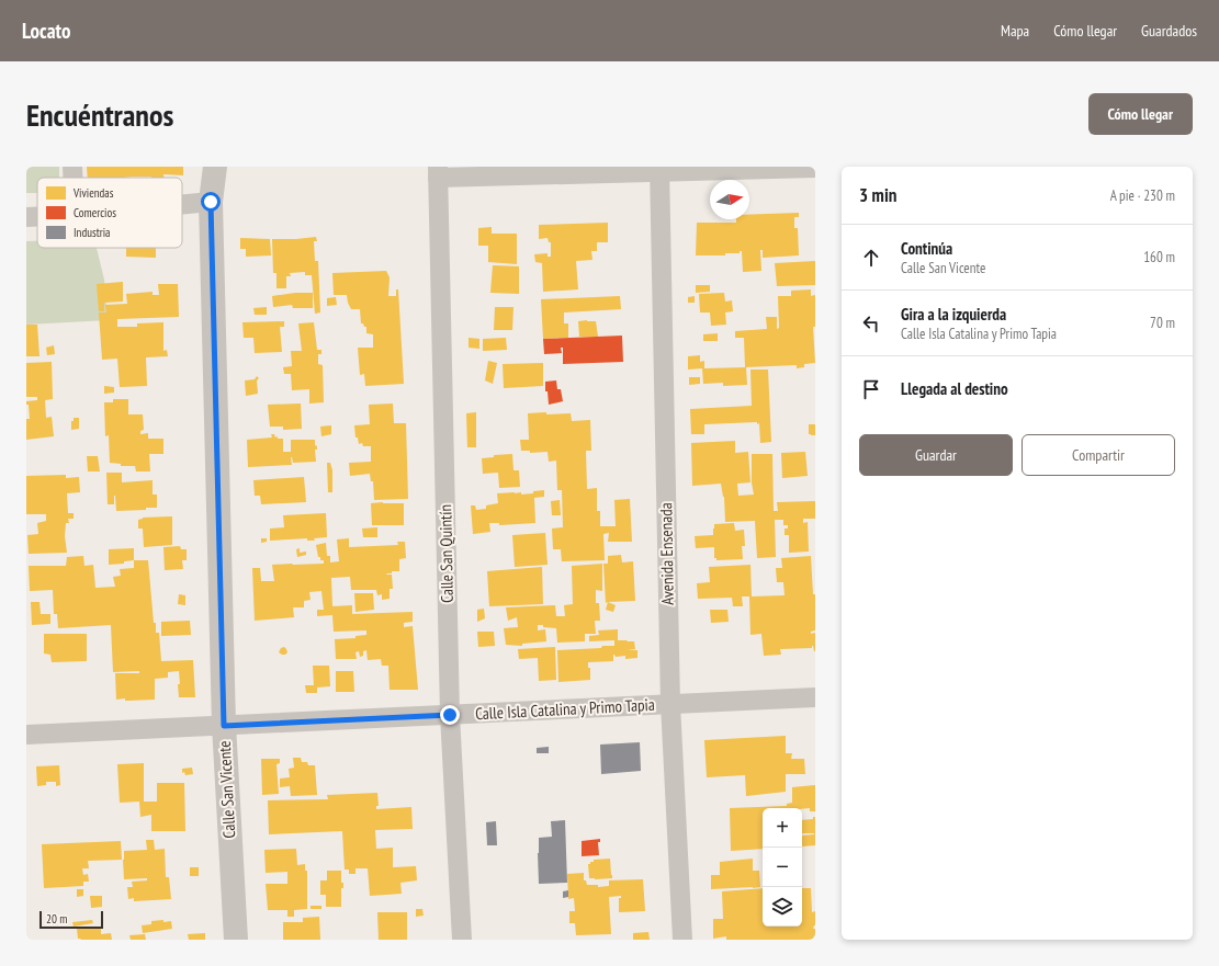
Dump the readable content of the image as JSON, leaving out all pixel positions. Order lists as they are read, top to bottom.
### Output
{
  "streets": {
    "street": [
      "Calle San Quintín",
      "Avenida Ensenada",
      "Calle Isla Catalina y Primo Tapia",
      "Calle San Vicente"
    ]
  },
  "crossings": [
    ["Calle San Quintín", "Calle Isla Catalina y Primo Tapia"],
    ["Avenida Ensenada", "Calle Isla Catalina y Primo Tapia"],
    ["Calle Isla Catalina y Primo Tapia", "Calle San Vicente"]
  ],
  "legend": ["Viviendas", "Comercios", "Industria"],
  "scale_bar": "20 m",
  "north": "right",
  "page": {
    "header": "Locato",
    "nav": ["Mapa", "Cómo llegar", "Guardados"],
    "buttons": [
      "Cómo llegar",
      ["Guardar", "Compartir"]
    ],
    "title": "Encuéntranos",
    "heading": ["3 min", "A pie · 230 m"],
    "list": [
      ["Continúa", "Calle San Vicente", "160 m"],
      ["Gira a la izquierda", "Calle Isla Catalina y Primo Tapia", "70 m"],
      "Llegada al destino"
    ],
    "map_buttons": ["+", "−"],
    "scale": "20 m"
  }
}
